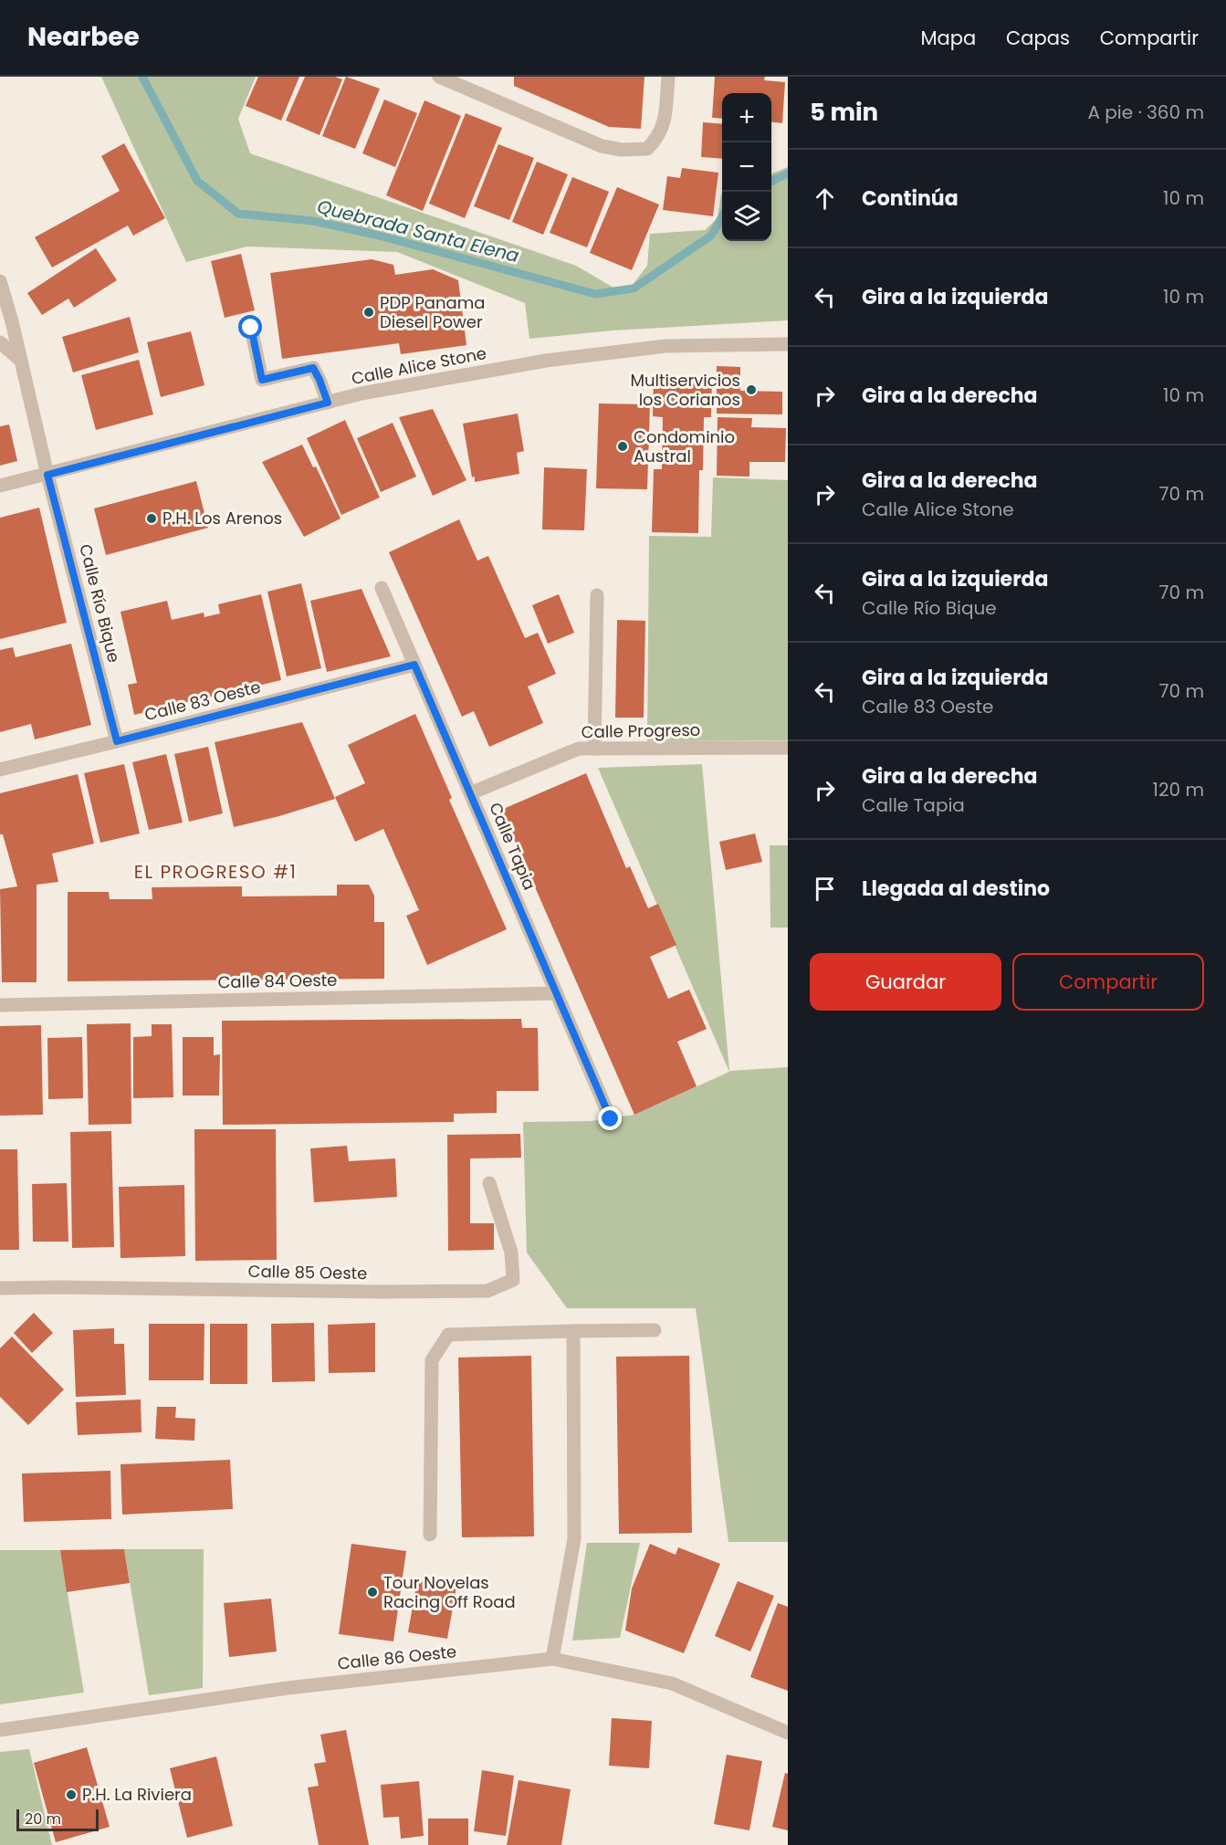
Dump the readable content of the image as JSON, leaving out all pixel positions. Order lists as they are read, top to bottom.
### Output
{
  "streets": {
    "street": [
      "Calle Alice Stone",
      "Calle Río Bique",
      "Calle 83 Oeste",
      "Calle Progreso",
      "Calle Tapia",
      "Calle 84 Oeste",
      "Calle 85 Oeste",
      "Calle 86 Oeste"
    ]
  },
  "crossings": [
    ["Calle Alice Stone", "Calle Río Bique"],
    ["Calle Río Bique", "Calle 83 Oeste"],
    ["Calle 83 Oeste", "Calle Tapia"],
    ["Calle Progreso", "Calle Tapia"],
    ["Calle Tapia", "Calle 84 Oeste"]
  ],
  "districts": ["EL PROGRESO #1"],
  "water": ["Quebrada Santa Elena"],
  "places": [
    "PDP Panama Diesel Power",
    "Multiservicios los Corianos",
    "Condominio Austral",
    "P.H. Los Arenos",
    "Tour Novelas Racing Off Road",
    "P.H. La Riviera"
  ],
  "scale_bar": "20 m",
  "page": {
    "header": "Nearbee",
    "nav": ["Mapa", "Capas", "Compartir"],
    "heading": ["5 min", "A pie · 360 m"],
    "map_buttons": ["+", "−"],
    "list": [
      ["Continúa", "10 m"],
      ["Gira a la izquierda", "10 m"],
      ["Gira a la derecha", "10 m"],
      ["Gira a la derecha", "Calle Alice Stone", "70 m"],
      ["Gira a la izquierda", "Calle Río Bique", "70 m"],
      ["Gira a la izquierda", "Calle 83 Oeste", "70 m"],
      ["Gira a la derecha", "Calle Tapia", "120 m"],
      "Llegada al destino"
    ],
    "buttons": ["Guardar", "Compartir"],
    "scale": "20 m"
  }
}
